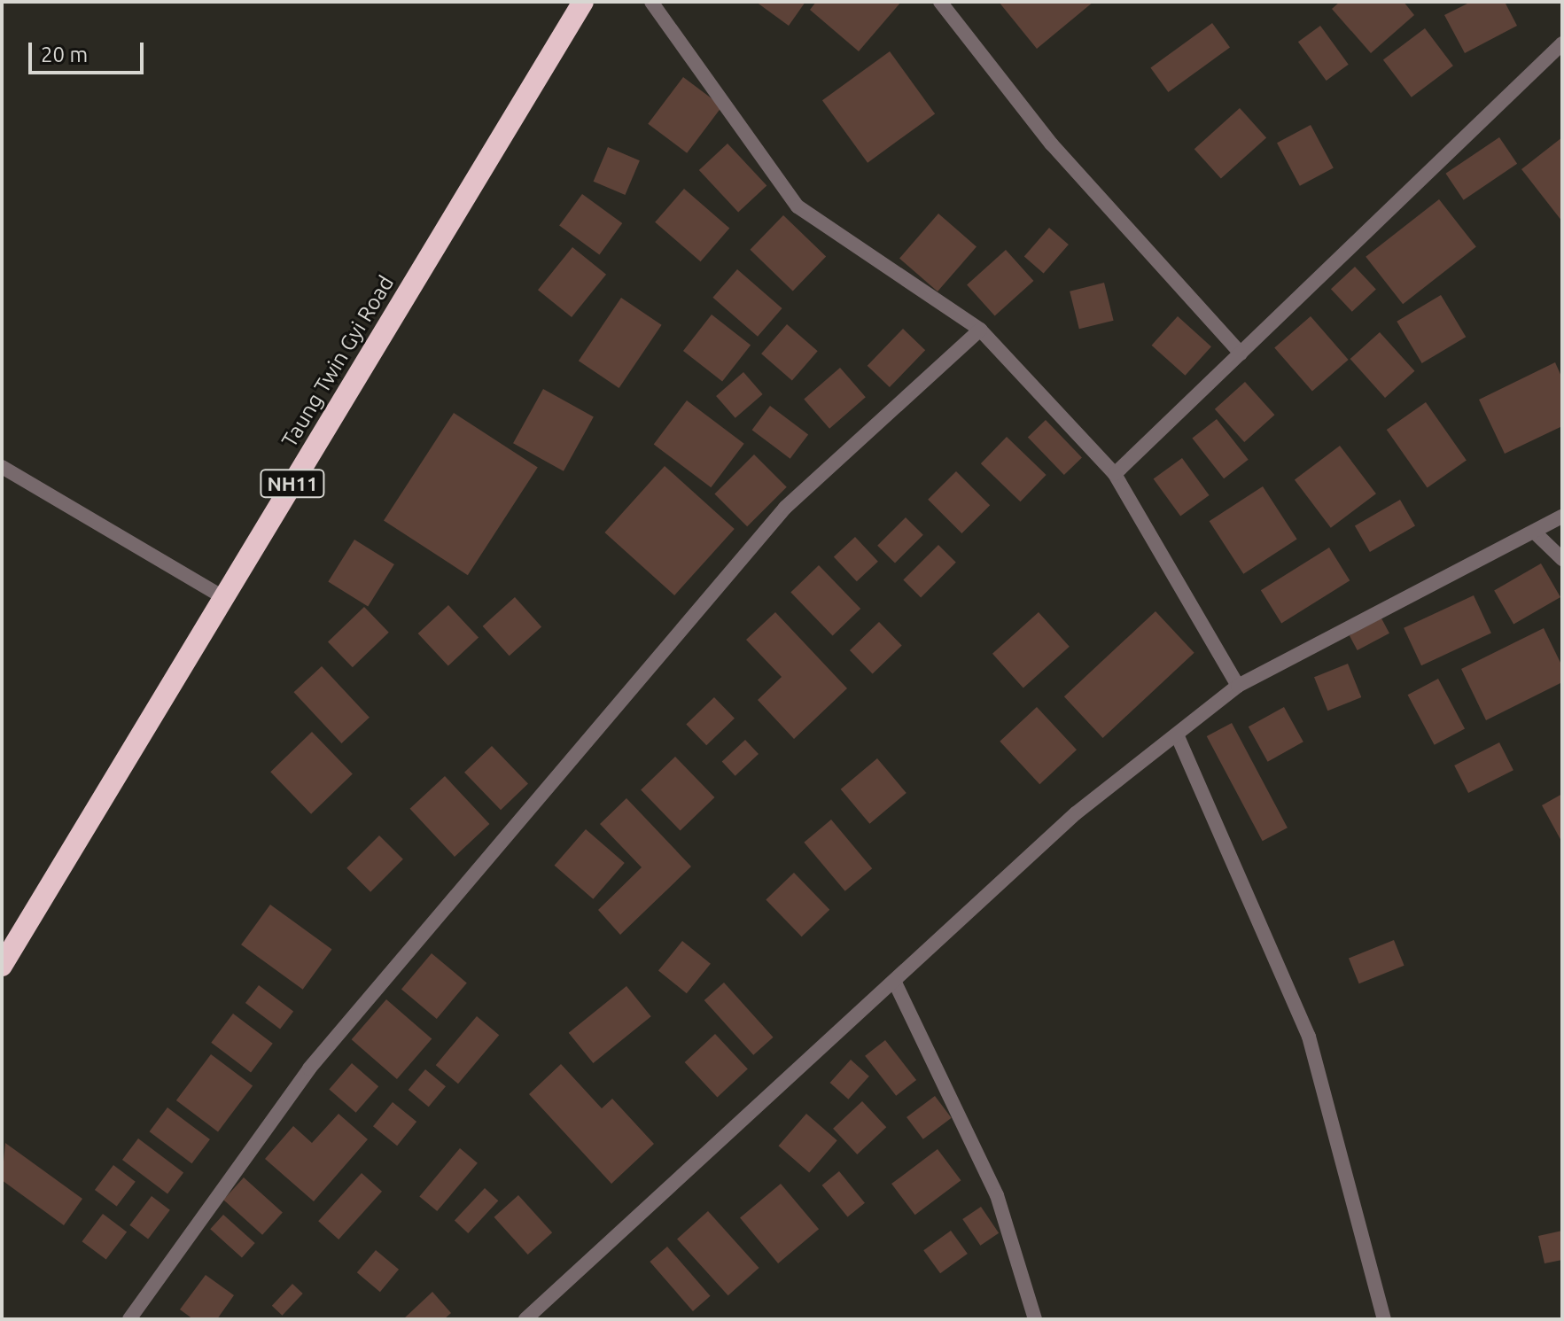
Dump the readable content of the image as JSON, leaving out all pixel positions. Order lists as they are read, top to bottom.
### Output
{
  "streets": {
    "highway": ["Taung Twin Gyi Road", "NH11"]
  },
  "scale_bar": "20 m"
}
